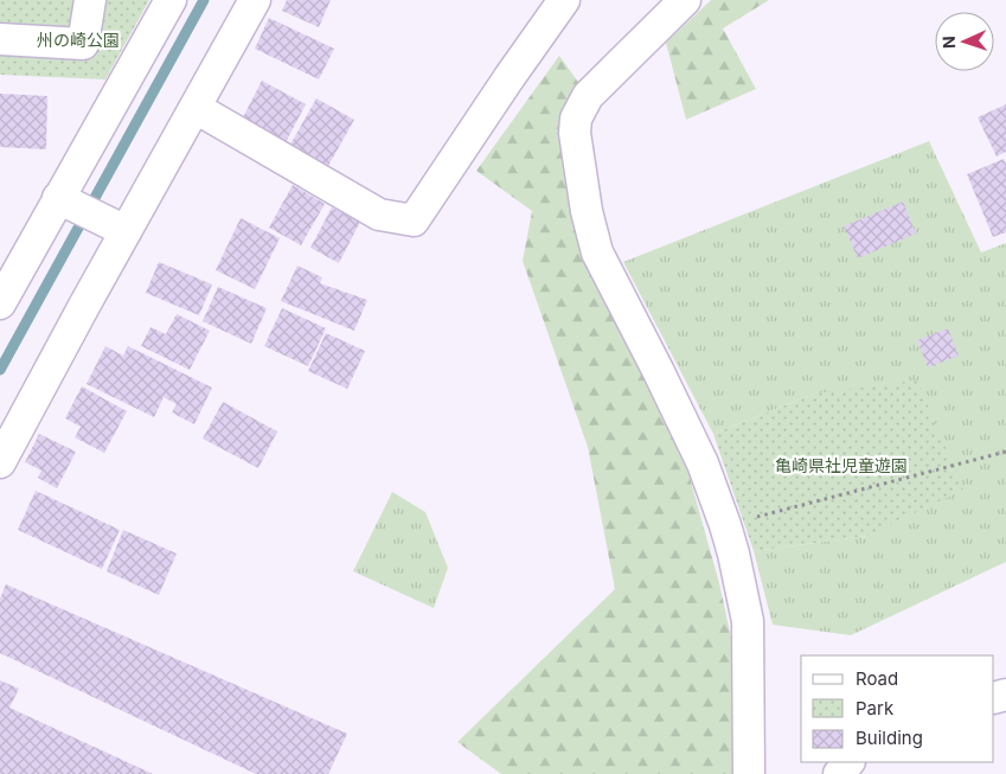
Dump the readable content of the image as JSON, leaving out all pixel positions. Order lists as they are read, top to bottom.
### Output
{
  "parks": ["州の崎公園", "亀崎県社児童遊園"],
  "legend": ["Road", "Park", "Building"],
  "north": "left"
}
